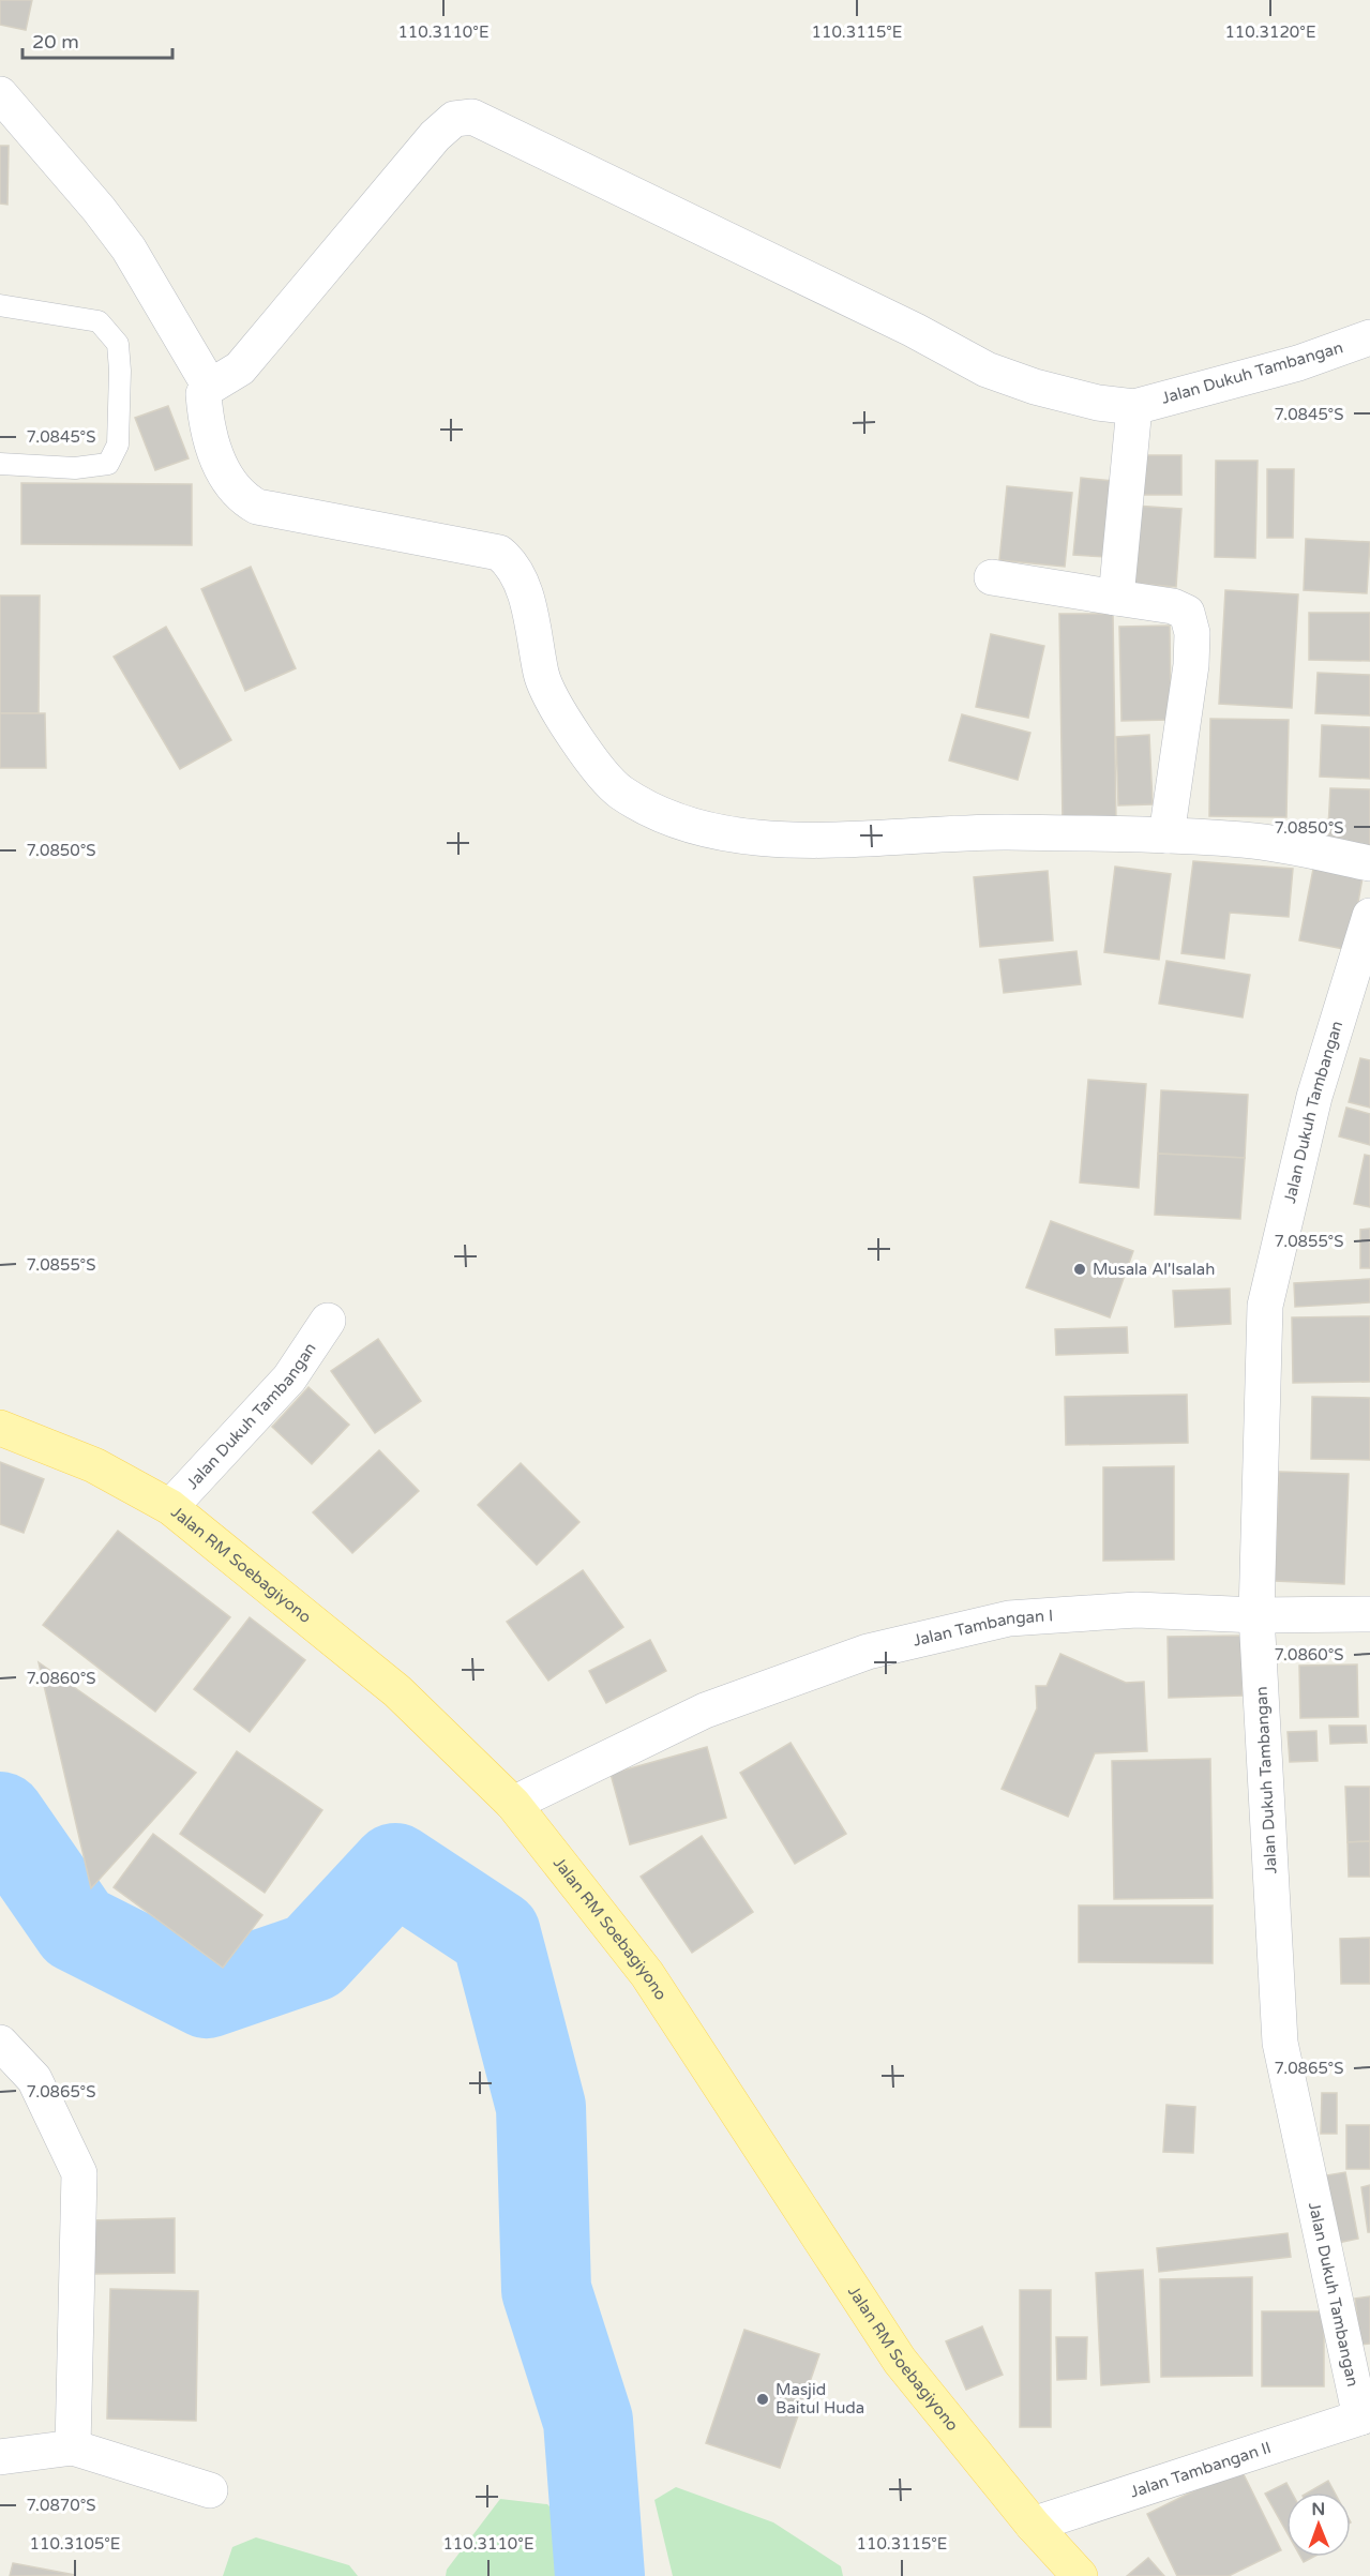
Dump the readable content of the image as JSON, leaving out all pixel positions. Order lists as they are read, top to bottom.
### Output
{
  "streets": {
    "main road": ["Jalan RM Soebagiyono"],
    "street": ["Jalan Dukuh Tambangan", "Jalan Tambangan I", "Jalan Tambangan II"]
  },
  "crossings": [
    ["Jalan Dukuh Tambangan", "Jalan RM Soebagiyono"],
    ["Jalan Dukuh Tambangan", "Jalan Tambangan I"],
    ["Jalan Dukuh Tambangan", "Jalan Tambangan II"],
    ["Jalan RM Soebagiyono", "Jalan Tambangan I"],
    ["Jalan RM Soebagiyono", "Jalan Tambangan II"]
  ],
  "places": ["Musala Al'Isalah", "Masjid Baitul Huda"],
  "scale_bar": "20 m",
  "north": "top",
  "coordinates": [
    "110.3110°E",
    "110.3115°E",
    "110.3120°E",
    "7.0845°S",
    "7.0850°S",
    "7.0855°S",
    "7.0860°S",
    "7.0865°S",
    "7.0870°S",
    "110.3105°E"
  ]
}
